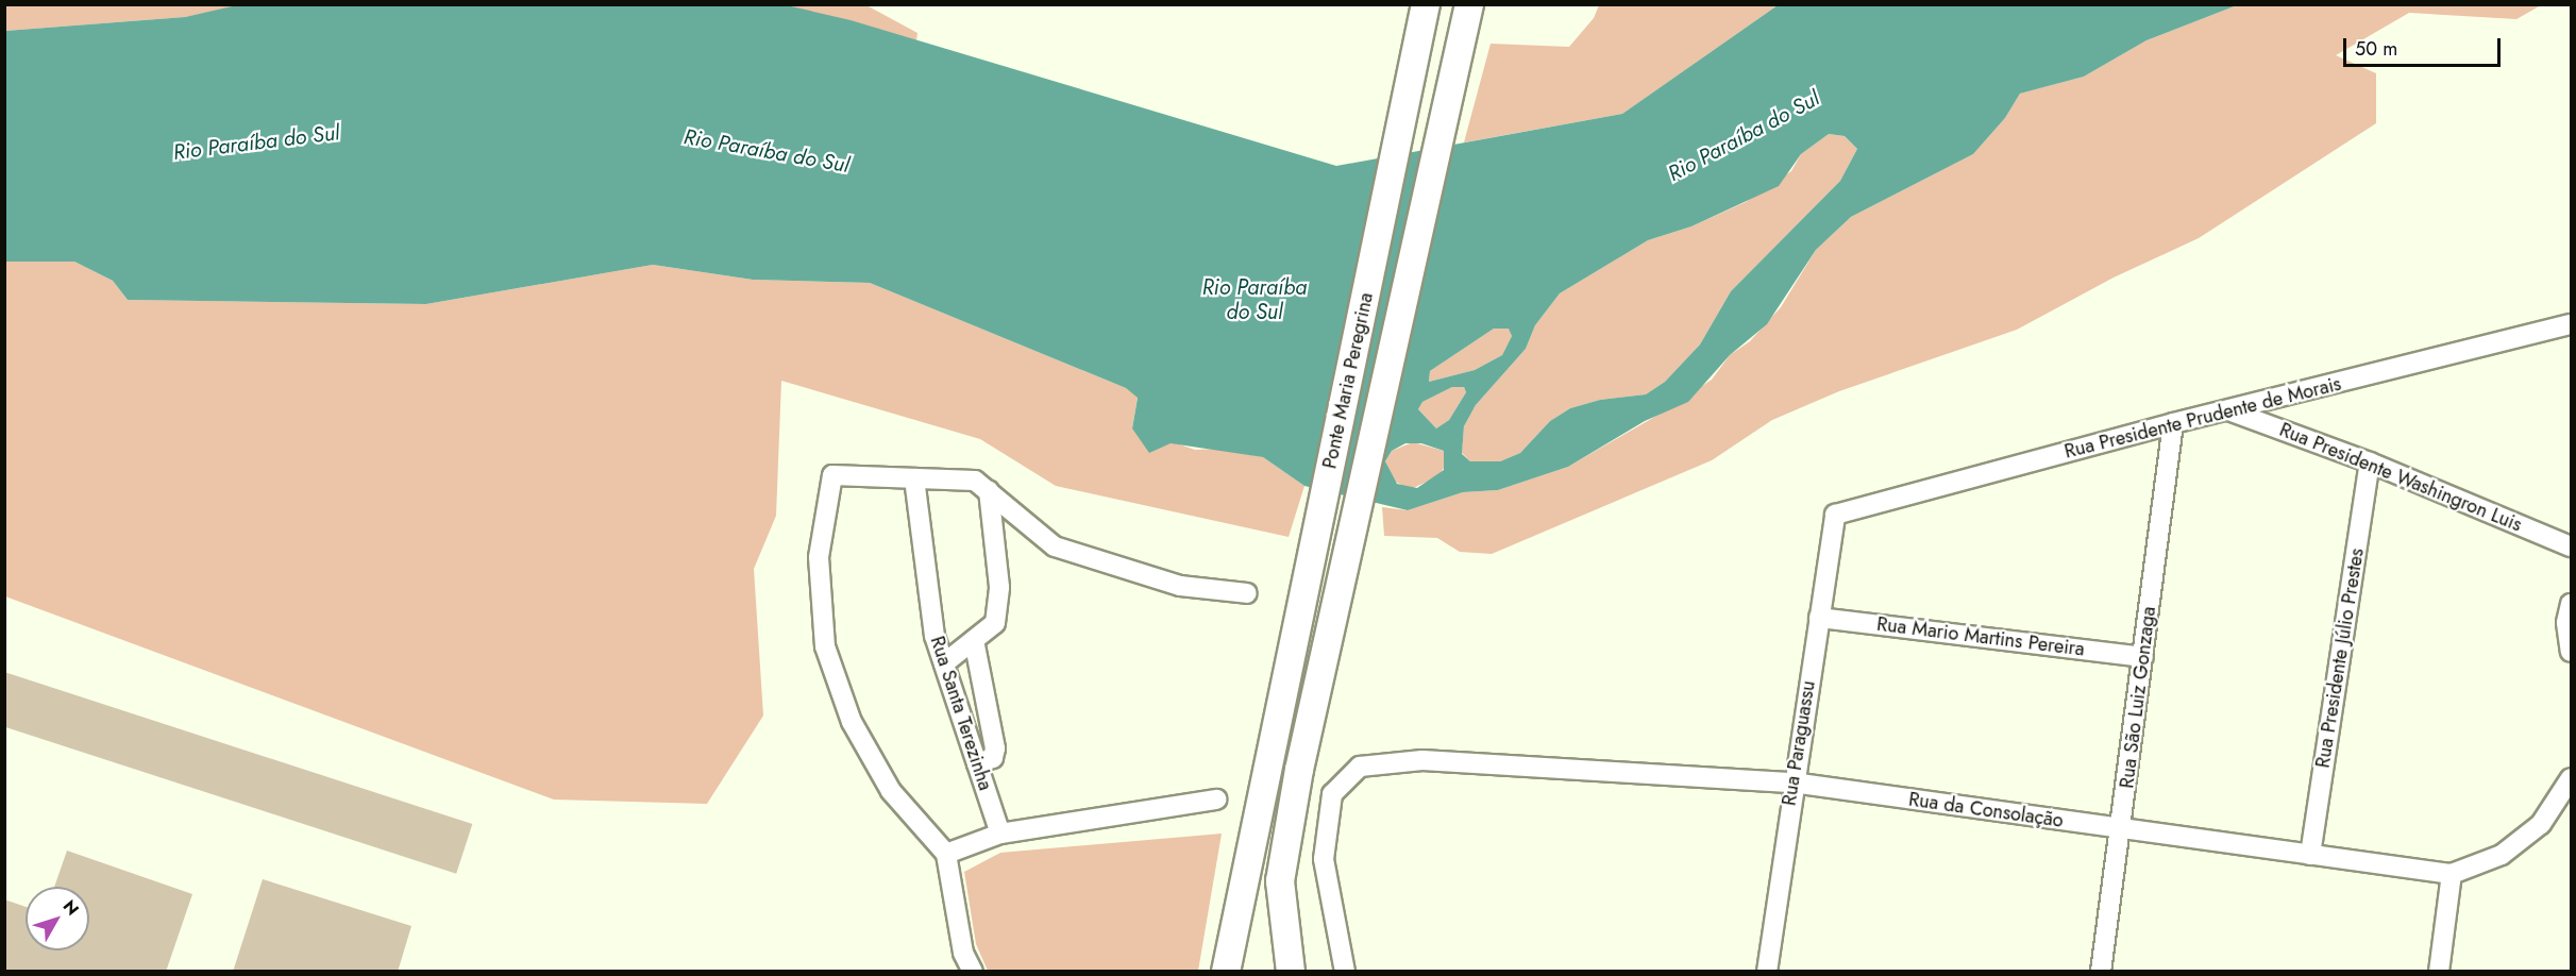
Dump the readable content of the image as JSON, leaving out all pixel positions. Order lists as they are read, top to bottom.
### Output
{
  "streets": {
    "main road": ["Ponte Maria Peregrina"],
    "street": [
      "Rua Presidente Prudente de Morais",
      "Rua Presidente Washingron Luis",
      "Rua Mario Martins Pereira",
      "Rua Presidente Júlio Prestes",
      "Rua São Luiz Gonzaga",
      "Rua Santa Terezinha",
      "Rua Paraguassu",
      "Rua da Consolação"
    ]
  },
  "crossings": [
    ["Rua Presidente Prudente de Morais", "Rua Presidente Washingron Luis"],
    ["Rua Presidente Prudente de Morais", "Rua São Luiz Gonzaga"],
    ["Rua Presidente Prudente de Morais", "Rua Paraguassu"],
    ["Rua Presidente Washingron Luis", "Rua Presidente Júlio Prestes"],
    ["Rua Mario Martins Pereira", "Rua São Luiz Gonzaga"],
    ["Rua Mario Martins Pereira", "Rua Paraguassu"],
    ["Rua Presidente Júlio Prestes", "Rua da Consolação"],
    ["Rua São Luiz Gonzaga", "Rua da Consolação"],
    ["Rua Paraguassu", "Rua da Consolação"]
  ],
  "water": ["Rio Paraíba do Sul"],
  "scale_bar": "50 m",
  "north": "top right"
}
